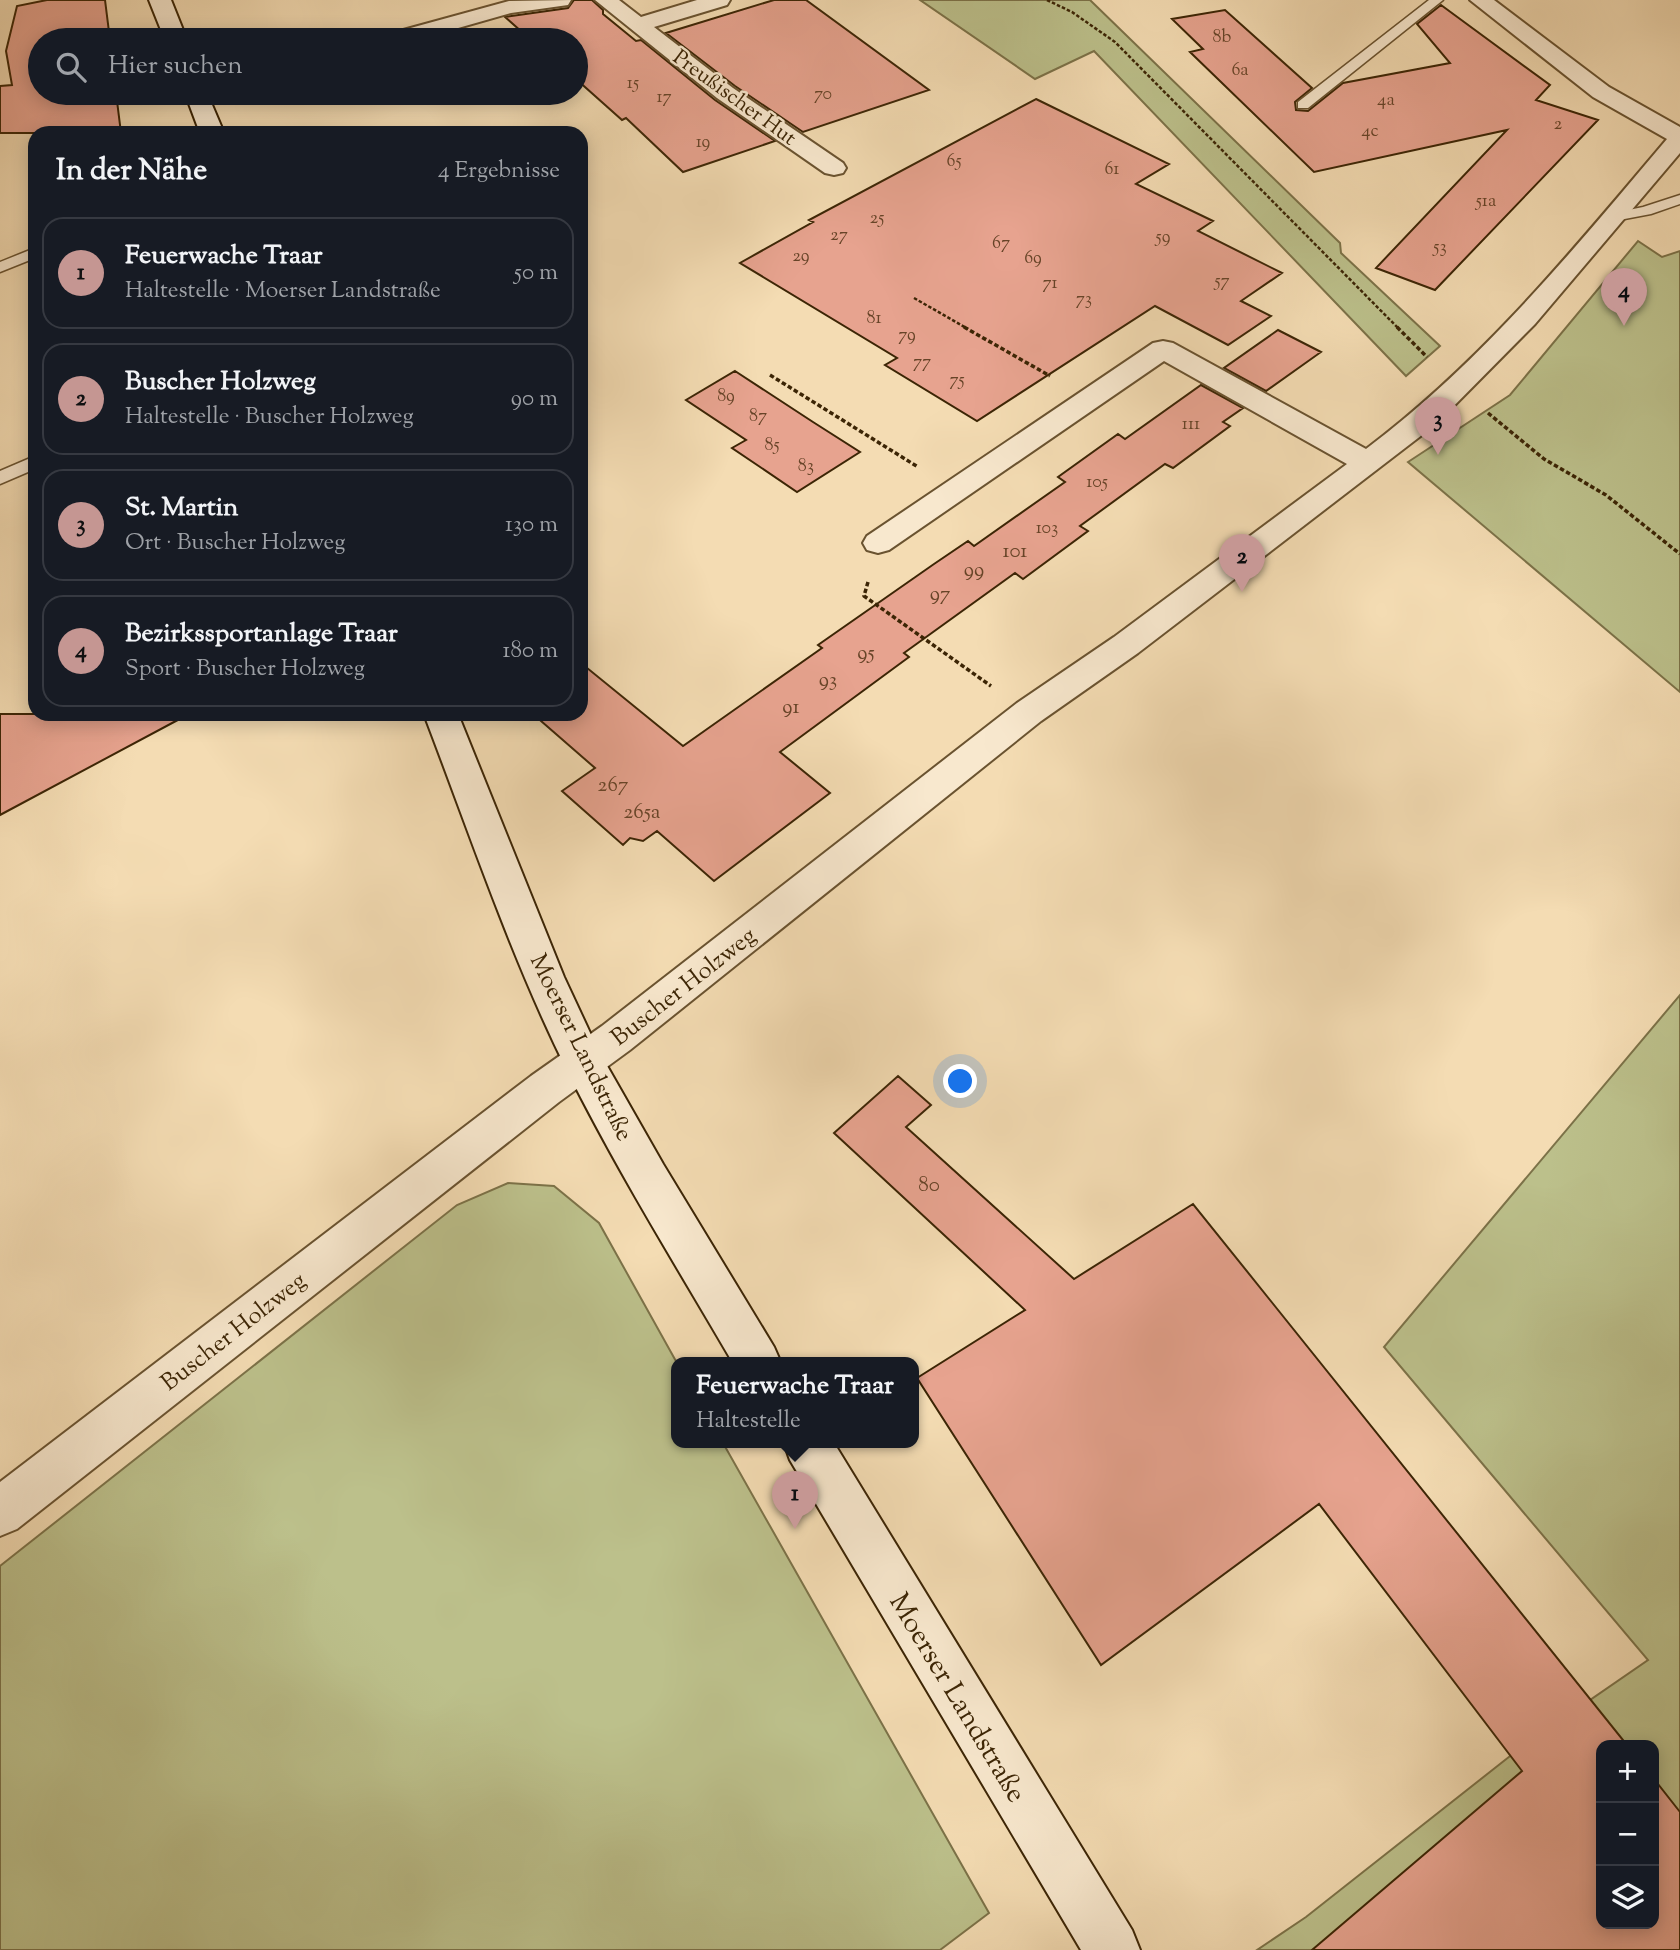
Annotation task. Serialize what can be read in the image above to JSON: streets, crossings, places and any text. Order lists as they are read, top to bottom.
{
  "streets": {
    "street": ["Preußischer Hut", "Buscher Holzweg", "Moerser Landstraße"]
  },
  "crossings": [
    ["Buscher Holzweg", "Moerser Landstraße"]
  ],
  "house_numbers": [
    "8b",
    "6a",
    "15",
    "70",
    "17",
    "4a",
    "2",
    "4c",
    "19",
    "65",
    "61",
    "51a",
    "25",
    "27",
    "59",
    "67",
    "53",
    "29",
    "69",
    "57",
    "71",
    "73",
    "81",
    "79",
    "77",
    "75",
    "89",
    "87",
    "111",
    "85",
    "83",
    "105",
    "103",
    "101",
    "99",
    "97",
    "95",
    "93",
    "91",
    "267",
    "265a",
    "80"
  ],
  "page": {
    "search": "Hier suchen",
    "heading": ["In der Nähe", "4 Ergebnisse"],
    "list": [
      {
        "mark": "1",
        "name": "Feuerwache Traar",
        "note": "Haltestelle · Moerser Landstraße",
        "value": "50 m"
      },
      {
        "mark": "2",
        "name": "Buscher Holzweg",
        "note": "Haltestelle · Buscher Holzweg",
        "value": "90 m"
      },
      {
        "mark": "3",
        "name": "St. Martin",
        "note": "Ort · Buscher Holzweg",
        "value": "130 m"
      },
      {
        "mark": "4",
        "name": "Bezirkssportanlage Traar",
        "note": "Sport · Buscher Holzweg",
        "value": "180 m"
      }
    ],
    "pins": [
      "4",
      "3",
      "2",
      "1"
    ],
    "popup": ["Feuerwache Traar", "Haltestelle"],
    "map_buttons": ["+", "−"]
  }
}
